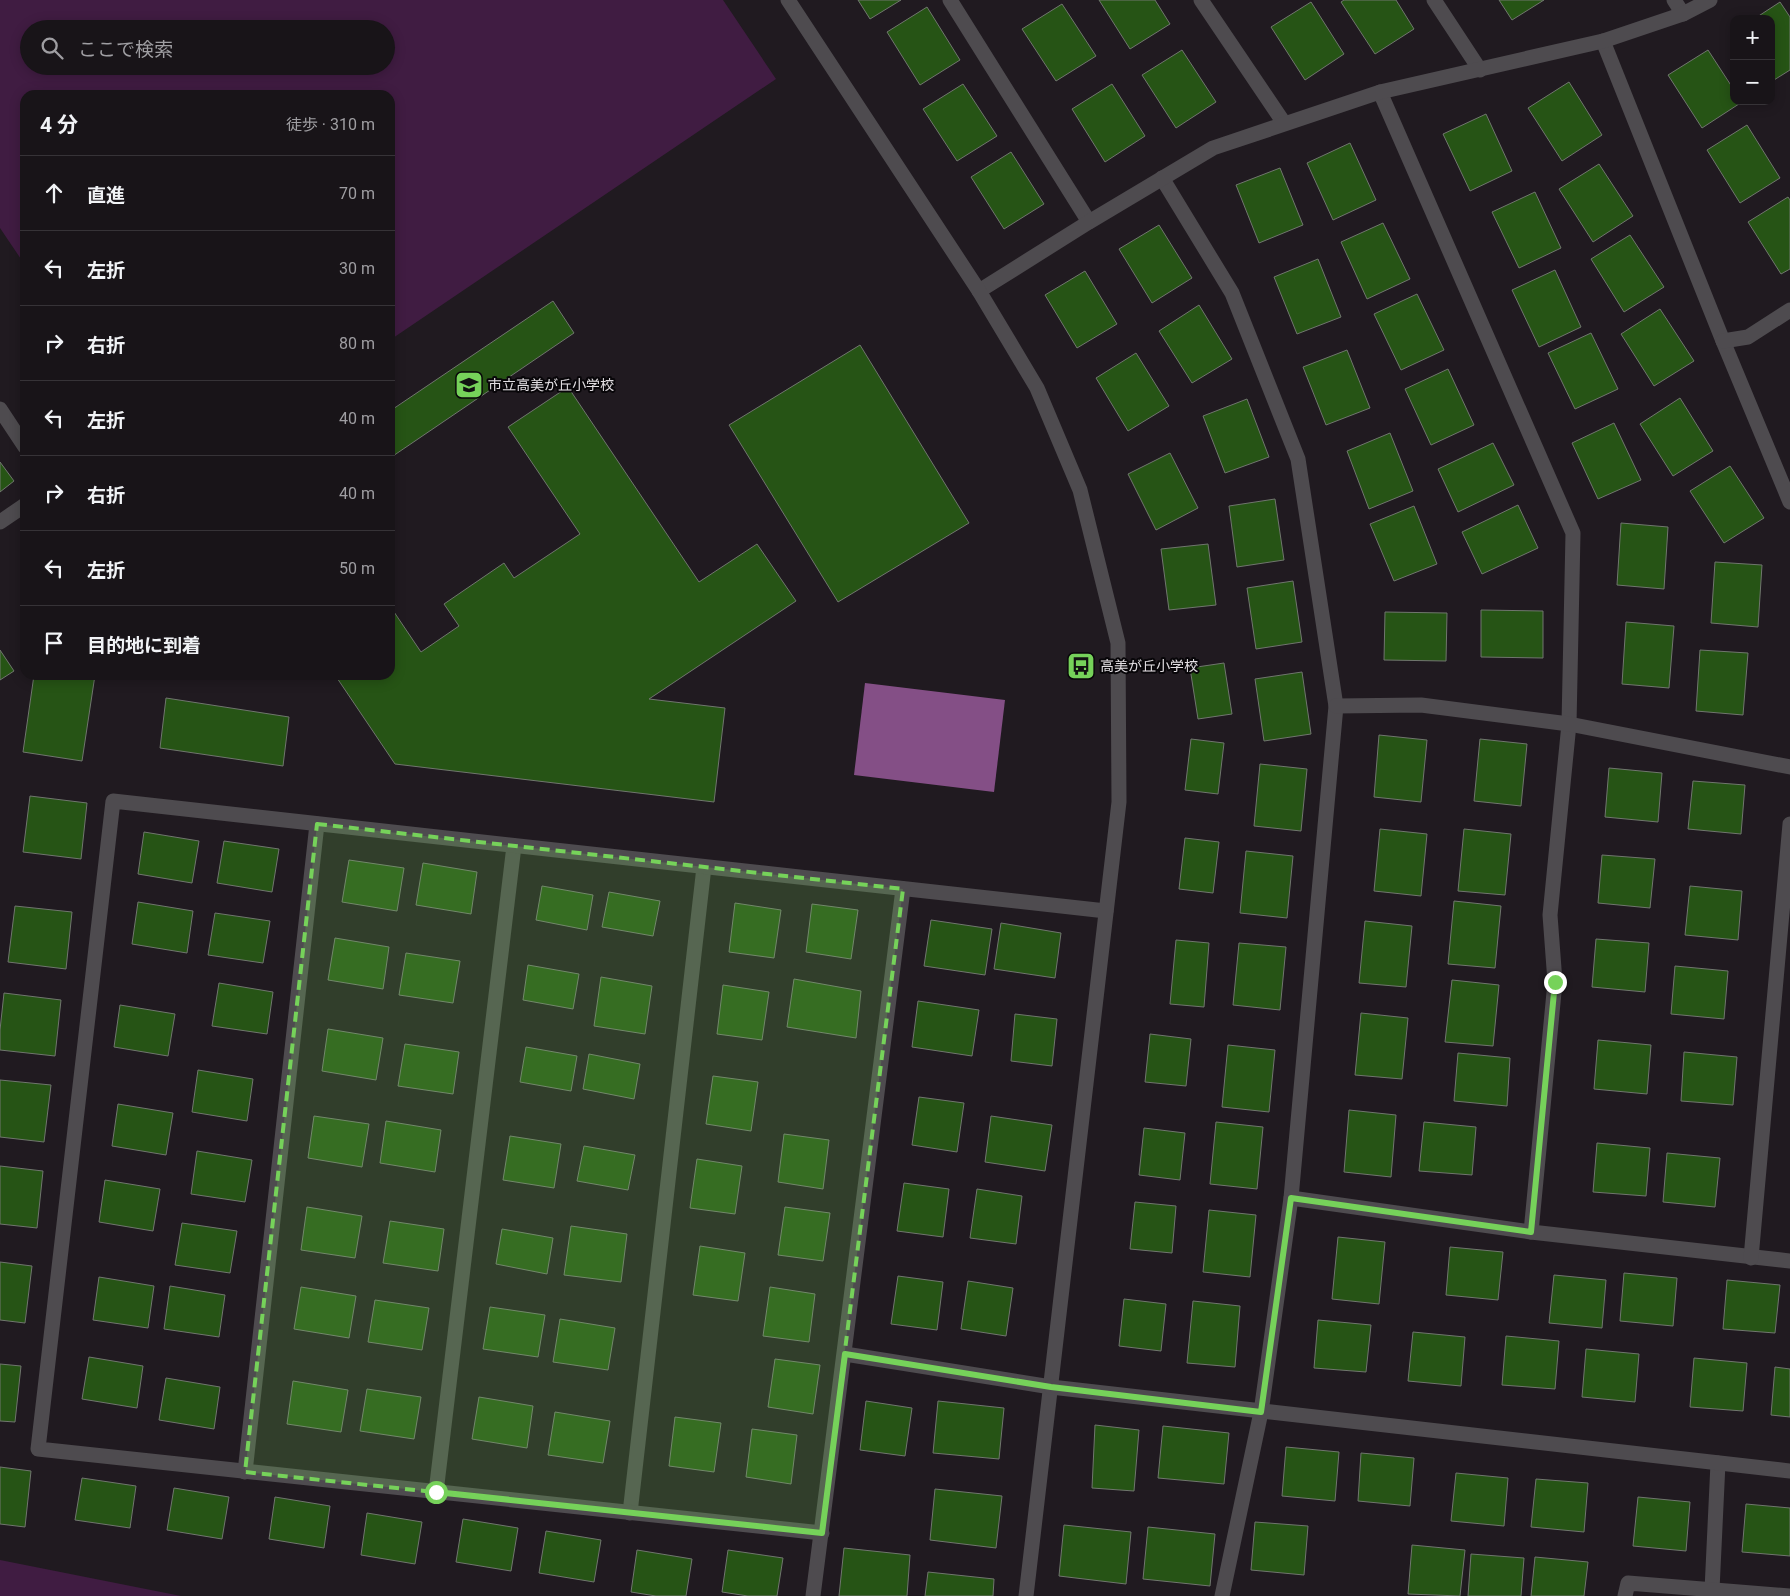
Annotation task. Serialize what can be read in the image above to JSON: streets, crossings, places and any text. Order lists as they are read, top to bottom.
{
  "places": {
    "school or university": ["市立高美が丘小学校"],
    "bus stop": ["高美が丘小学校"]
  },
  "page": {
    "map_buttons": ["+", "−"],
    "search": "ここで検索",
    "heading": ["4 分", "徒歩 · 310 m"],
    "list": [
      ["直進", "70 m"],
      ["左折", "30 m"],
      ["右折", "80 m"],
      ["左折", "40 m"],
      ["右折", "40 m"],
      ["左折", "50 m"],
      "目的地に到着"
    ]
  }
}
